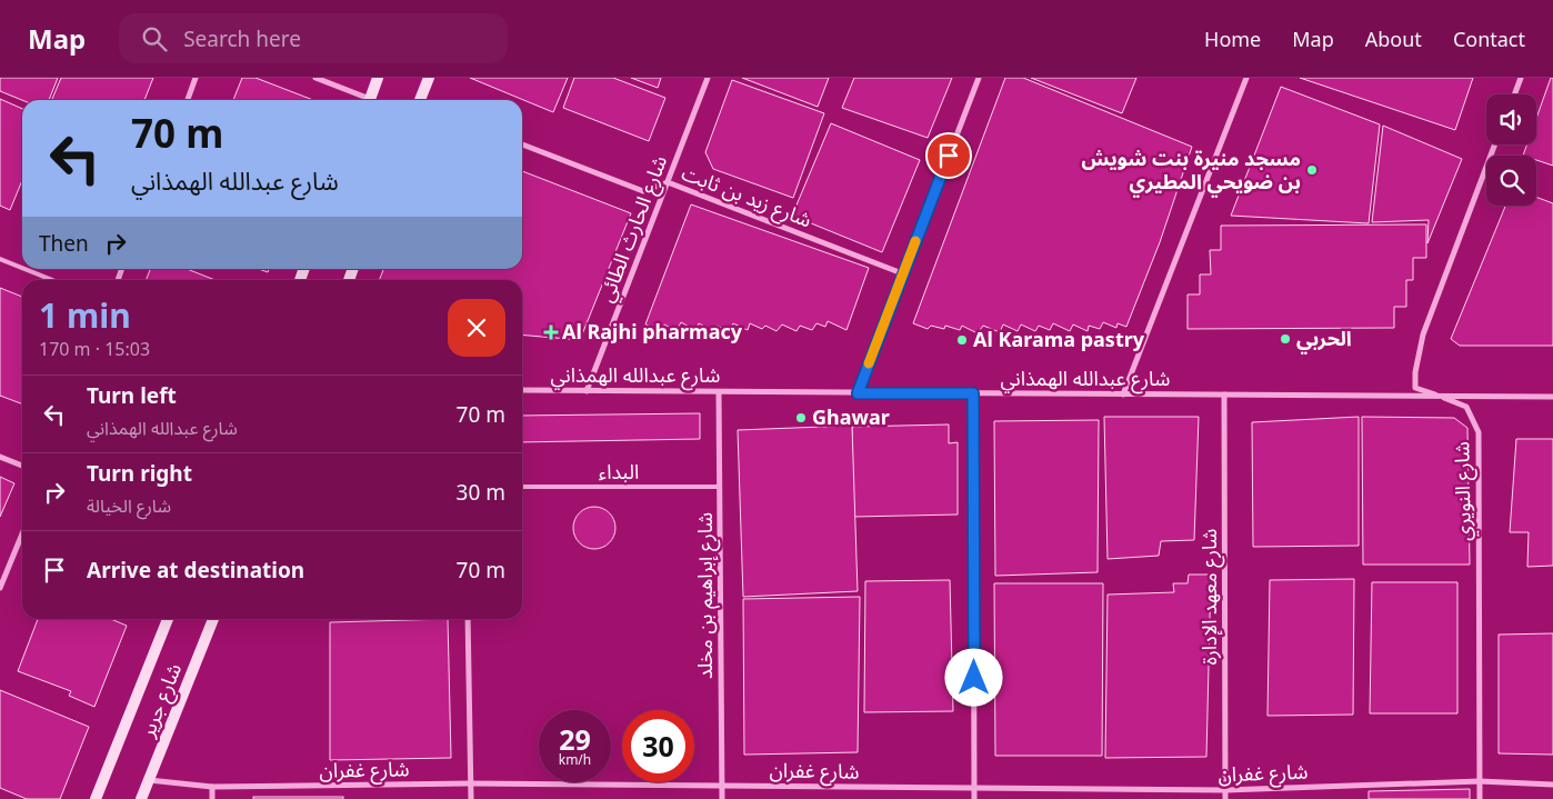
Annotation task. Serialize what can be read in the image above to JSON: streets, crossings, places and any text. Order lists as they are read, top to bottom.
{
  "streets": {
    "main road": ["شارع جرير"],
    "street": [
      "شارع زيد بن ثابت",
      "شارع الحارث الطائي",
      "شارع عبدالله الهمذاني",
      "شارع النويري",
      "شارع إبراهيم بن مخلد",
      "شارع معهد الإدارة",
      "شارع غفران"
    ],
    "lane": ["البداء"]
  },
  "crossings": [
    ["شارع زيد بن ثابت", "شارع الحارث الطائي"],
    ["شارع الحارث الطائي", "شارع عبدالله الهمذاني"],
    ["شارع عبدالله الهمذاني", "شارع النويري"],
    ["شارع عبدالله الهمذاني", "شارع إبراهيم بن مخلد"],
    ["شارع عبدالله الهمذاني", "شارع معهد الإدارة"],
    ["البداء", "شارع إبراهيم بن مخلد"],
    ["شارع النويري", "شارع غفران"],
    ["شارع إبراهيم بن مخلد", "شارع غفران"],
    ["شارع معهد الإدارة", "شارع غفران"],
    ["شارع جرير", "شارع غفران"]
  ],
  "places": {
    "other": [
      "مسجد منيرة بنت شويش بن ضويحي المطيري",
      "الحربي",
      "Al Karama pastry",
      "Ghawar"
    ],
    "health": ["Al Rajhi pharmacy"]
  },
  "page": {
    "header": "Map",
    "search": "Search here",
    "nav": [
      "Home",
      "Map",
      "About",
      "Contact"
    ],
    "turn": ["70 m", "شارع عبدالله الهمذاني"],
    "then": "Then",
    "heading": ["1 min", "170 m · 15:03"],
    "list": [
      {
        "name": "Turn left",
        "note": "شارع عبدالله الهمذاني",
        "value": "70 m"
      },
      {
        "name": "Turn right",
        "note": "شارع الخيالة",
        "value": "30 m"
      },
      {
        "name": "Arrive at destination",
        "value": "70 m"
      }
    ],
    "speed": "29 km/h",
    "limit": "30"
  }
}
